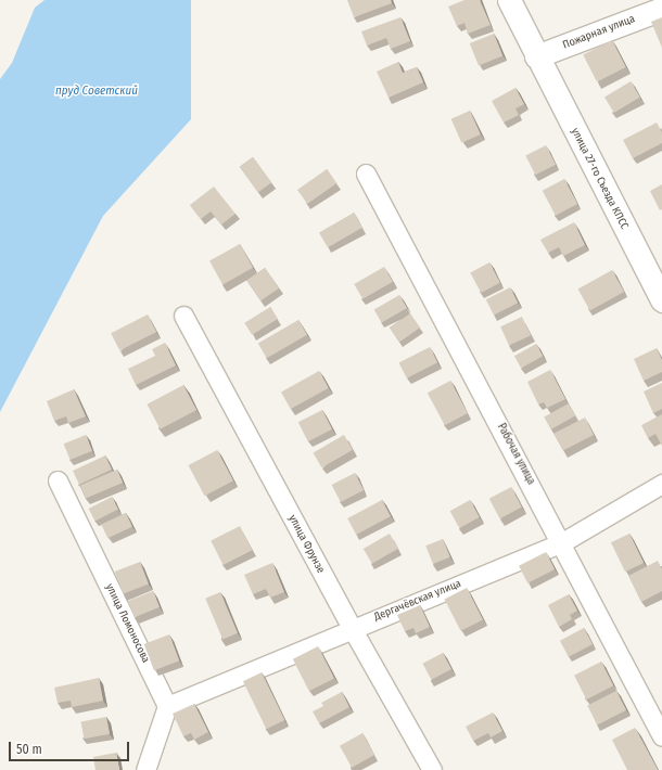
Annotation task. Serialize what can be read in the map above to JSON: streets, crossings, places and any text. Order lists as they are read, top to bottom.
{
  "streets": {
    "street": [
      "Пожарная улица",
      "улица 27-го Съезда КПСС",
      "Рабочая улица",
      "улица Фрунзе",
      "Дергачёвская улица",
      "улица Ломоносова"
    ]
  },
  "crossings": [
    ["Пожарная улица", "улица 27-го Съезда КПСС"],
    ["Рабочая улица", "Дергачёвская улица"],
    ["улица Фрунзе", "Дергачёвская улица"],
    ["Дергачёвская улица", "улица Ломоносова"]
  ],
  "water": ["пруд Советский"],
  "scale_bar": "50 m"
}
